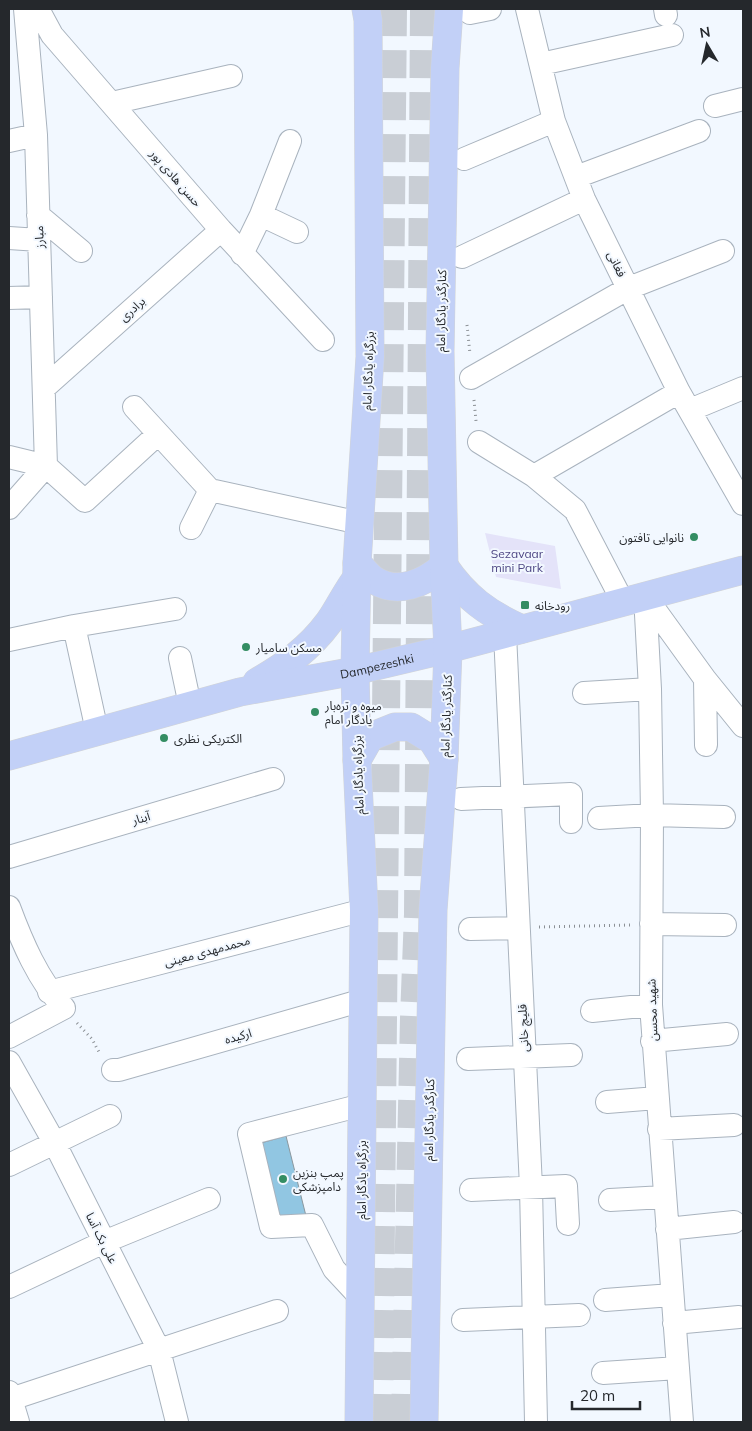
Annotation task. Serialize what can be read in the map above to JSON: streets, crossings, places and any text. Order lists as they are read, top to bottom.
{
  "streets": {
    "main road": ["کنارگذر یادگار امام", "بزرگراه یادگار امام", "Dampezeshki"],
    "street": [
      "حسن هادی پور",
      "مبارز",
      "فغانی",
      "برادری",
      "آبنار",
      "محمدمهدی معینی",
      "شهید محسن",
      "قلیچ خانی",
      "ارکیده",
      "علی بک آسا"
    ]
  },
  "crossings": [
    ["حسن هادی پور", "برادری"],
    ["مبارز", "برادری"],
    ["کنارگذر یادگار امام", "Dampezeshki"],
    ["بزرگراه یادگار امام", "Dampezeshki"],
    ["بزرگراه یادگار امام", "محمدمهدی معینی"],
    ["بزرگراه یادگار امام", "ارکیده"],
    ["Dampezeshki", "شهید محسن"],
    ["Dampezeshki", "قلیچ خانی"]
  ],
  "parks": ["Sezavaar mini Park"],
  "places": {
    "other": [
      "نانوایی تافتون",
      "مسکن سامیار",
      "میوه و تره‌بار یادگار امام",
      "الکتریکی نظری",
      "پمپ بنزین دامپزشکی"
    ],
    "transit": ["رودخانه"]
  },
  "scale_bar": "20 m",
  "north": "top"
}
